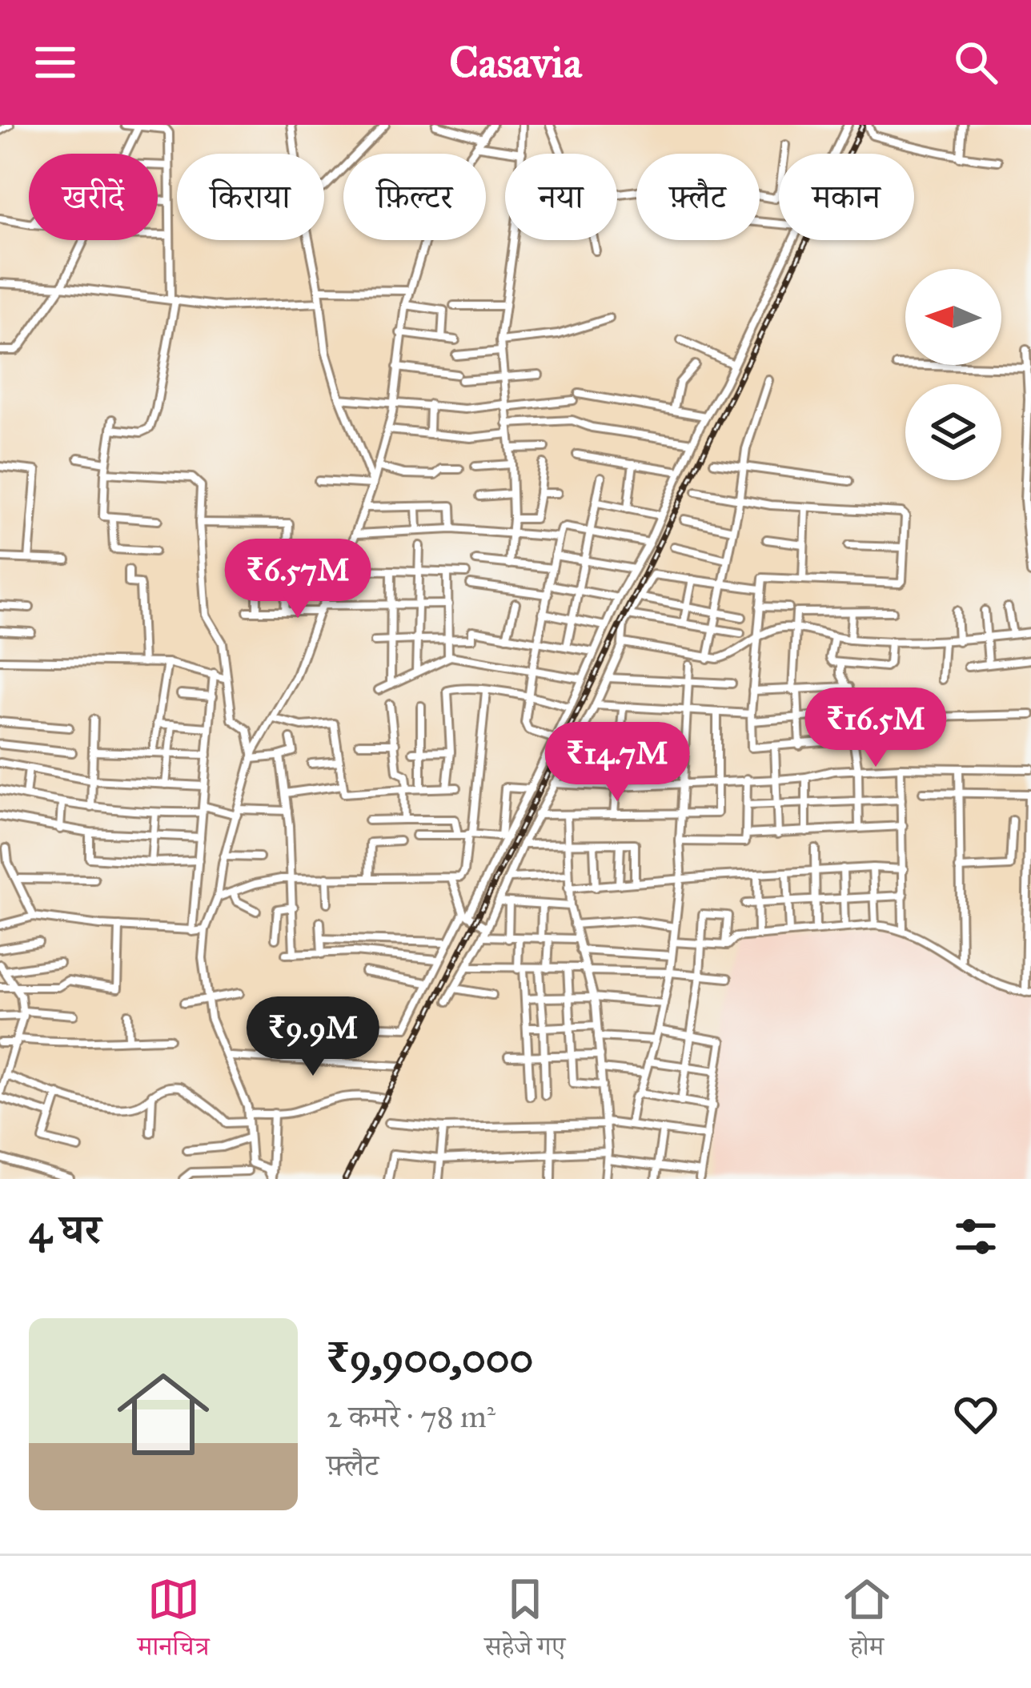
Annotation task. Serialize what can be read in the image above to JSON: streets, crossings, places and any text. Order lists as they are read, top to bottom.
{
  "north": "left",
  "page": {
    "header": "Casavia",
    "chip": [
      "खरीदें",
      "किराया",
      "फ़िल्टर",
      "नया",
      "फ़्लैट",
      "मकान"
    ],
    "price": [
      "₹6.57M",
      "₹16.5M",
      "₹14.7M",
      "₹9.9M"
    ],
    "heading": "4 घर",
    "list": [
      {
        "name": "₹9,900,000",
        "note": "2 कमरे · 78 m² · फ़्लैट"
      }
    ],
    "tabs": ["मानचित्र", "सहेजे गए", "होम"]
  }
}
